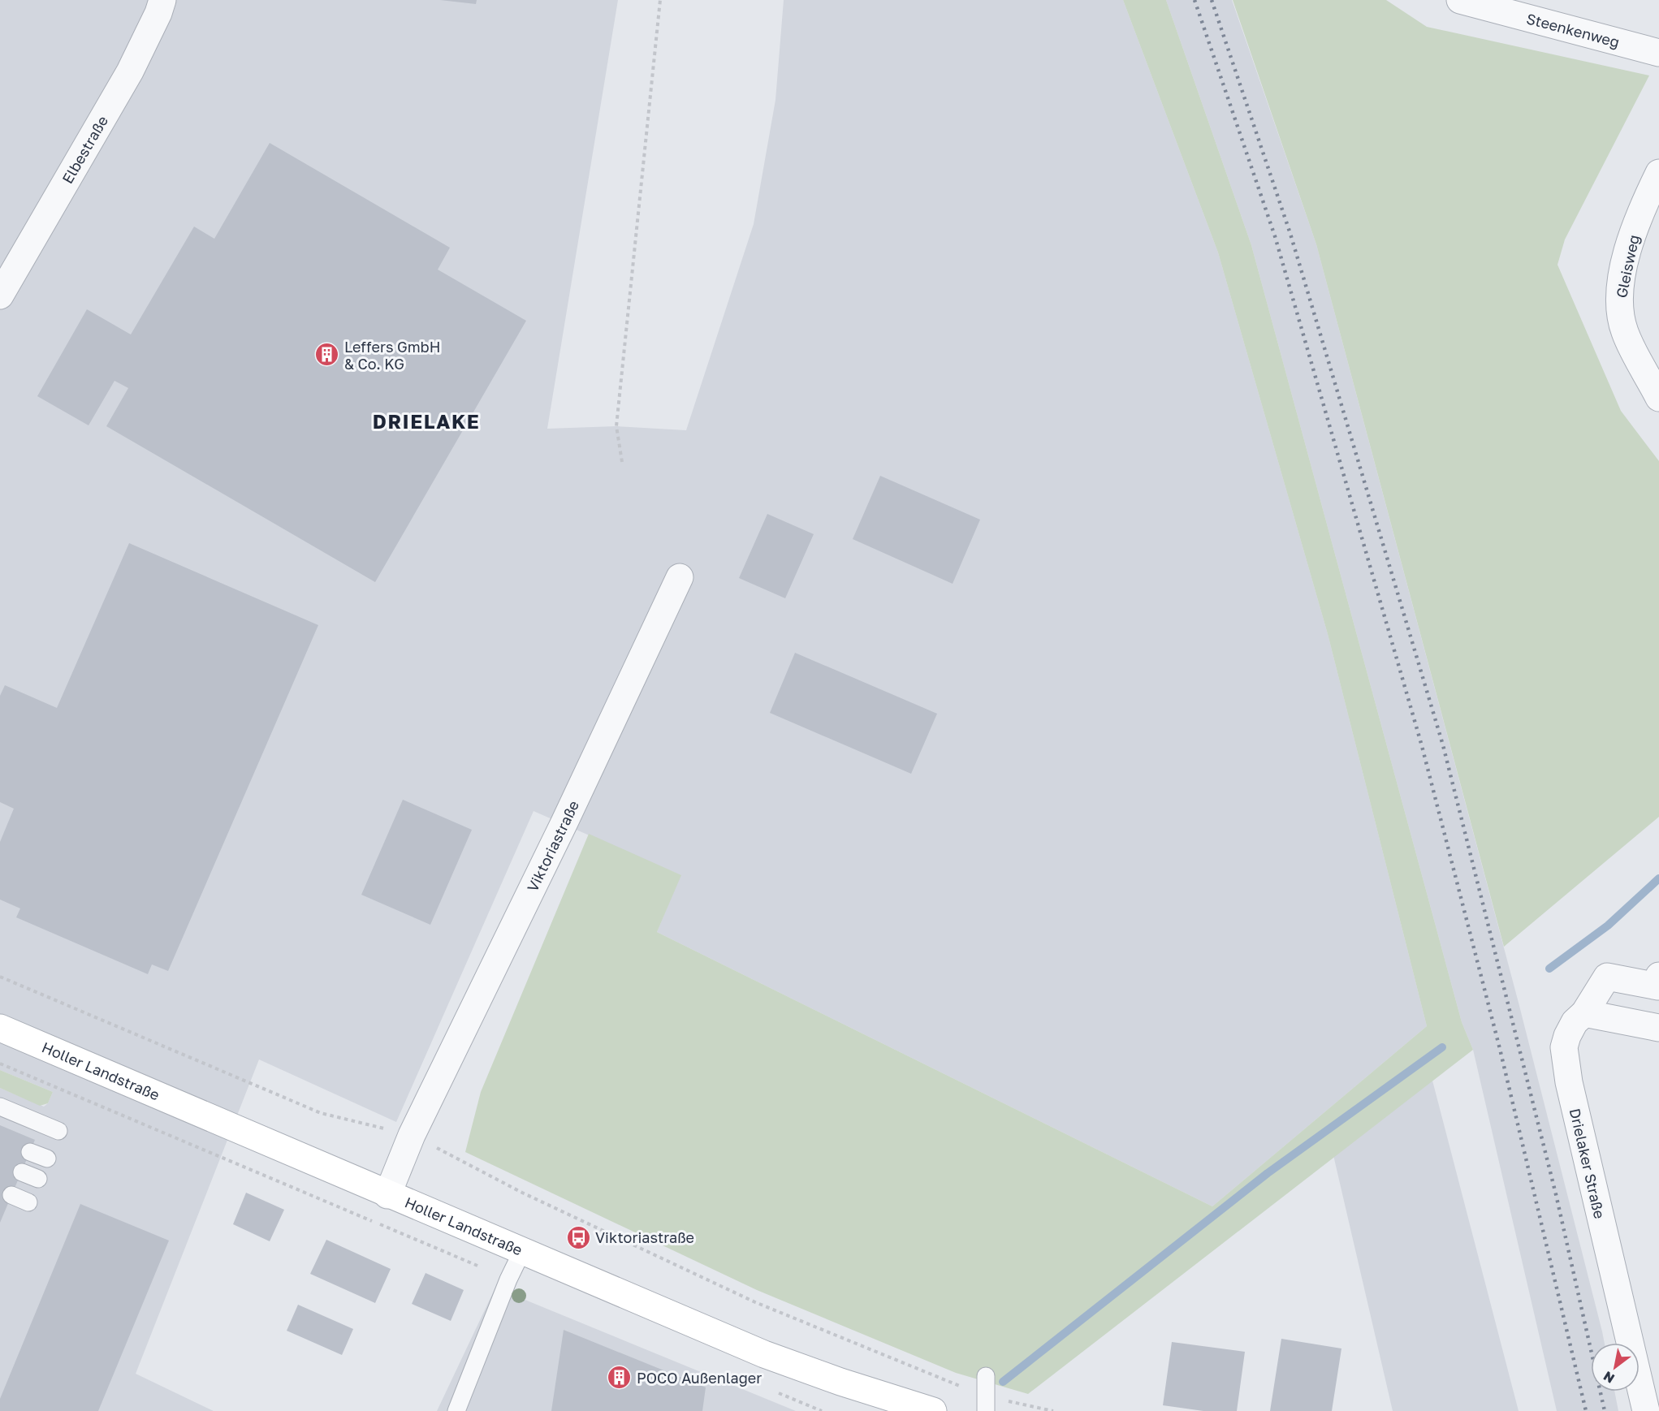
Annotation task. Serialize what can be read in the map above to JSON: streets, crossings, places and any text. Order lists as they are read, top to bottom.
{
  "streets": {
    "main road": ["Holler Landstraße"],
    "street": [
      "Steenkenweg",
      "Elbestraße",
      "Gleisweg",
      "Viktoriastraße",
      "Drielaker Straße"
    ]
  },
  "crossings": [
    ["Viktoriastraße", "Holler Landstraße"]
  ],
  "districts": ["DRIELAKE"],
  "places": {
    "building": ["Leffers GmbH & Co. KG", "POCO Außenlager"],
    "bus stop": ["Viktoriastraße"]
  },
  "north": "bottom left"
}
